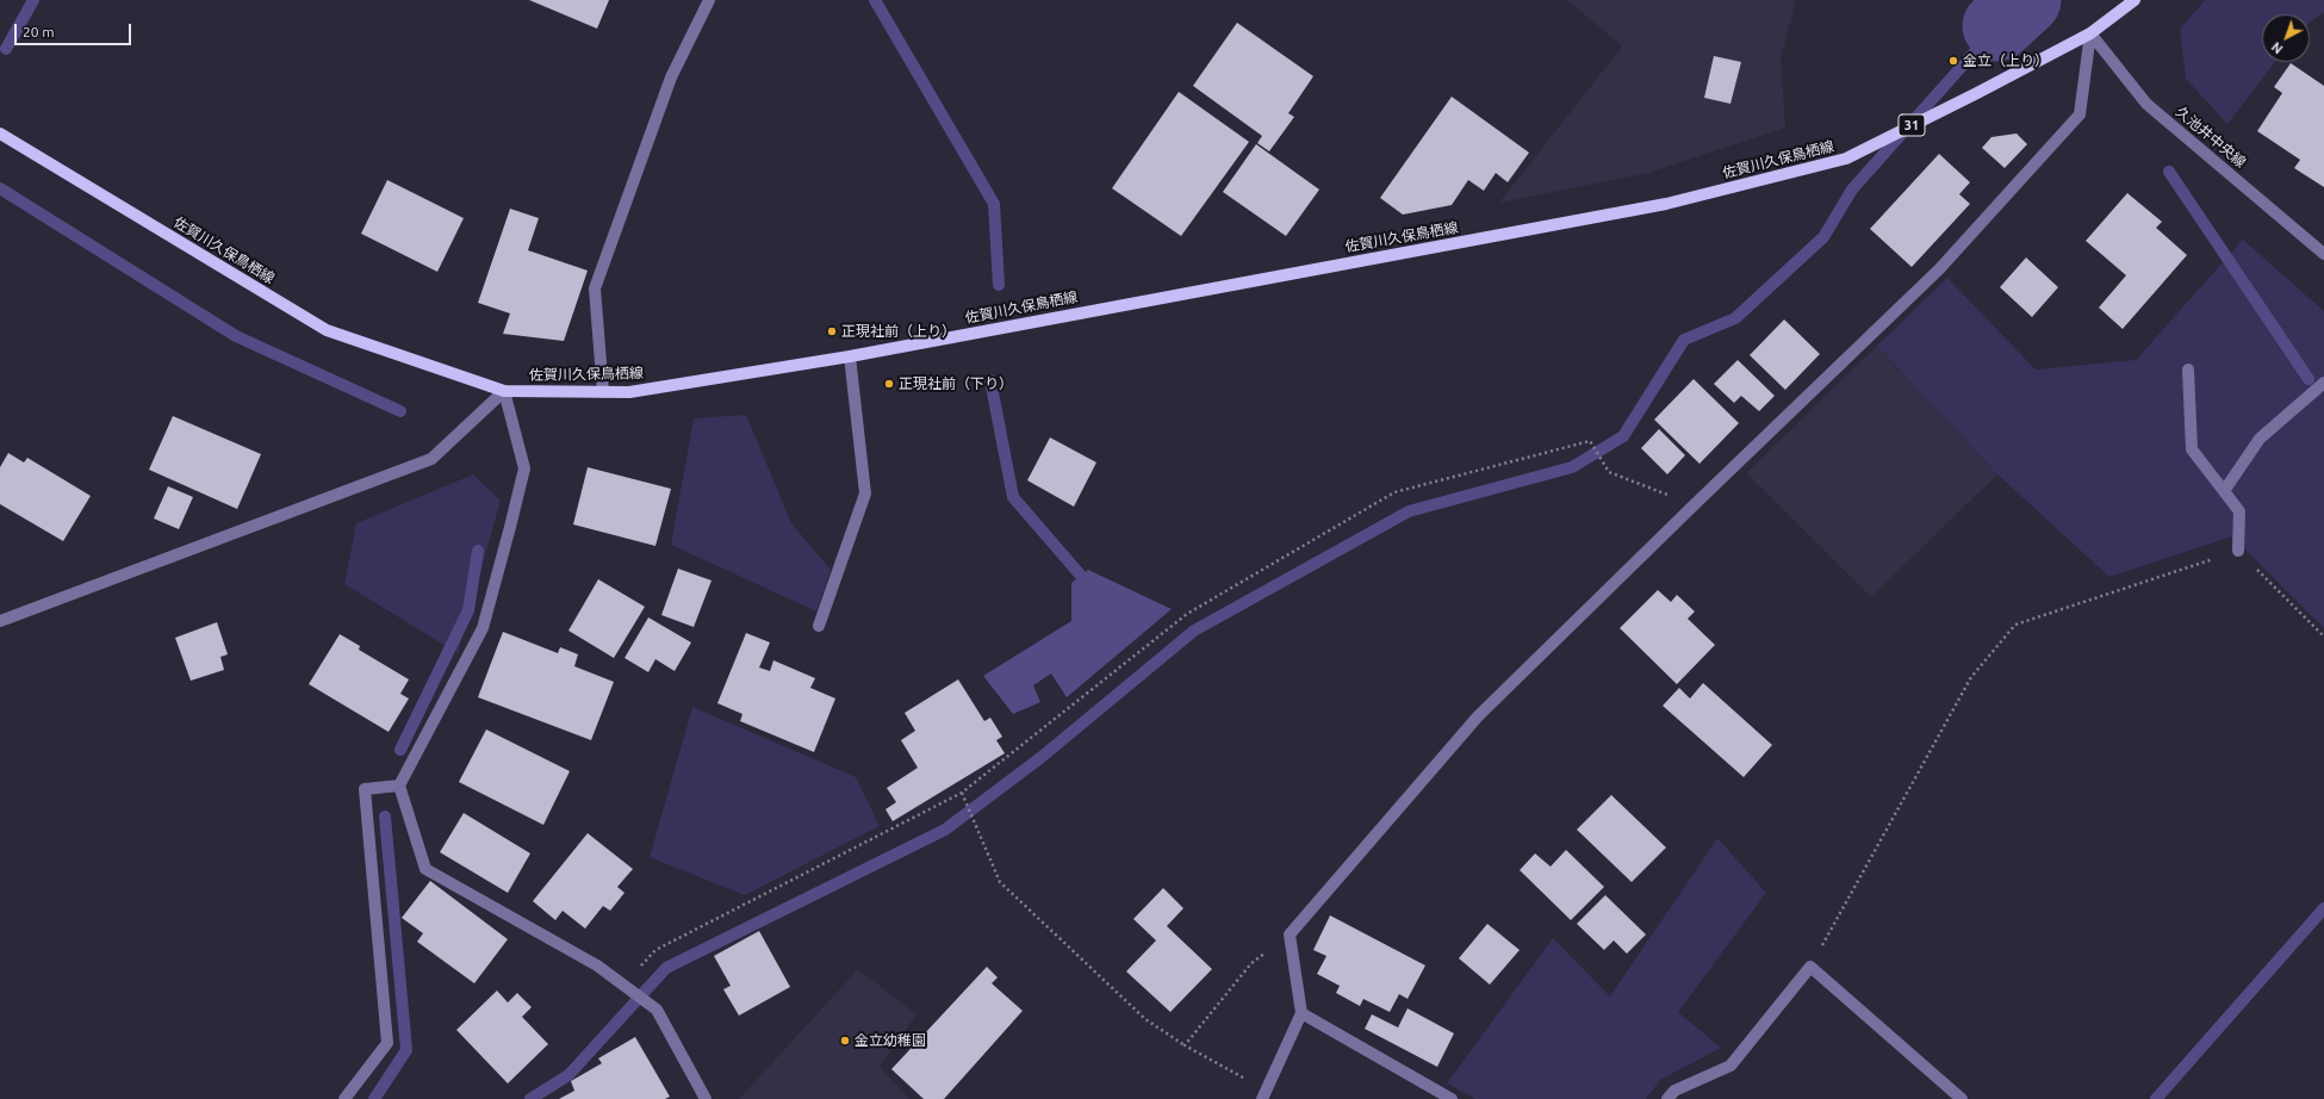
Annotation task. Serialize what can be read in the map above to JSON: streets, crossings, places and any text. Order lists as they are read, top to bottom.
{
  "streets": {
    "main road": ["31", "佐賀川久保鳥栖線"],
    "street": ["久池井中央線"]
  },
  "crossings": [
    ["31", "久池井中央線"],
    ["31", "佐賀川久保鳥栖線"],
    ["久池井中央線", "佐賀川久保鳥栖線"]
  ],
  "places": [
    "金立（上り）",
    "正現社前（上り）",
    "正現社前（下り）",
    "金立幼稚園"
  ],
  "scale_bar": "20 m",
  "north": "bottom left"
}
